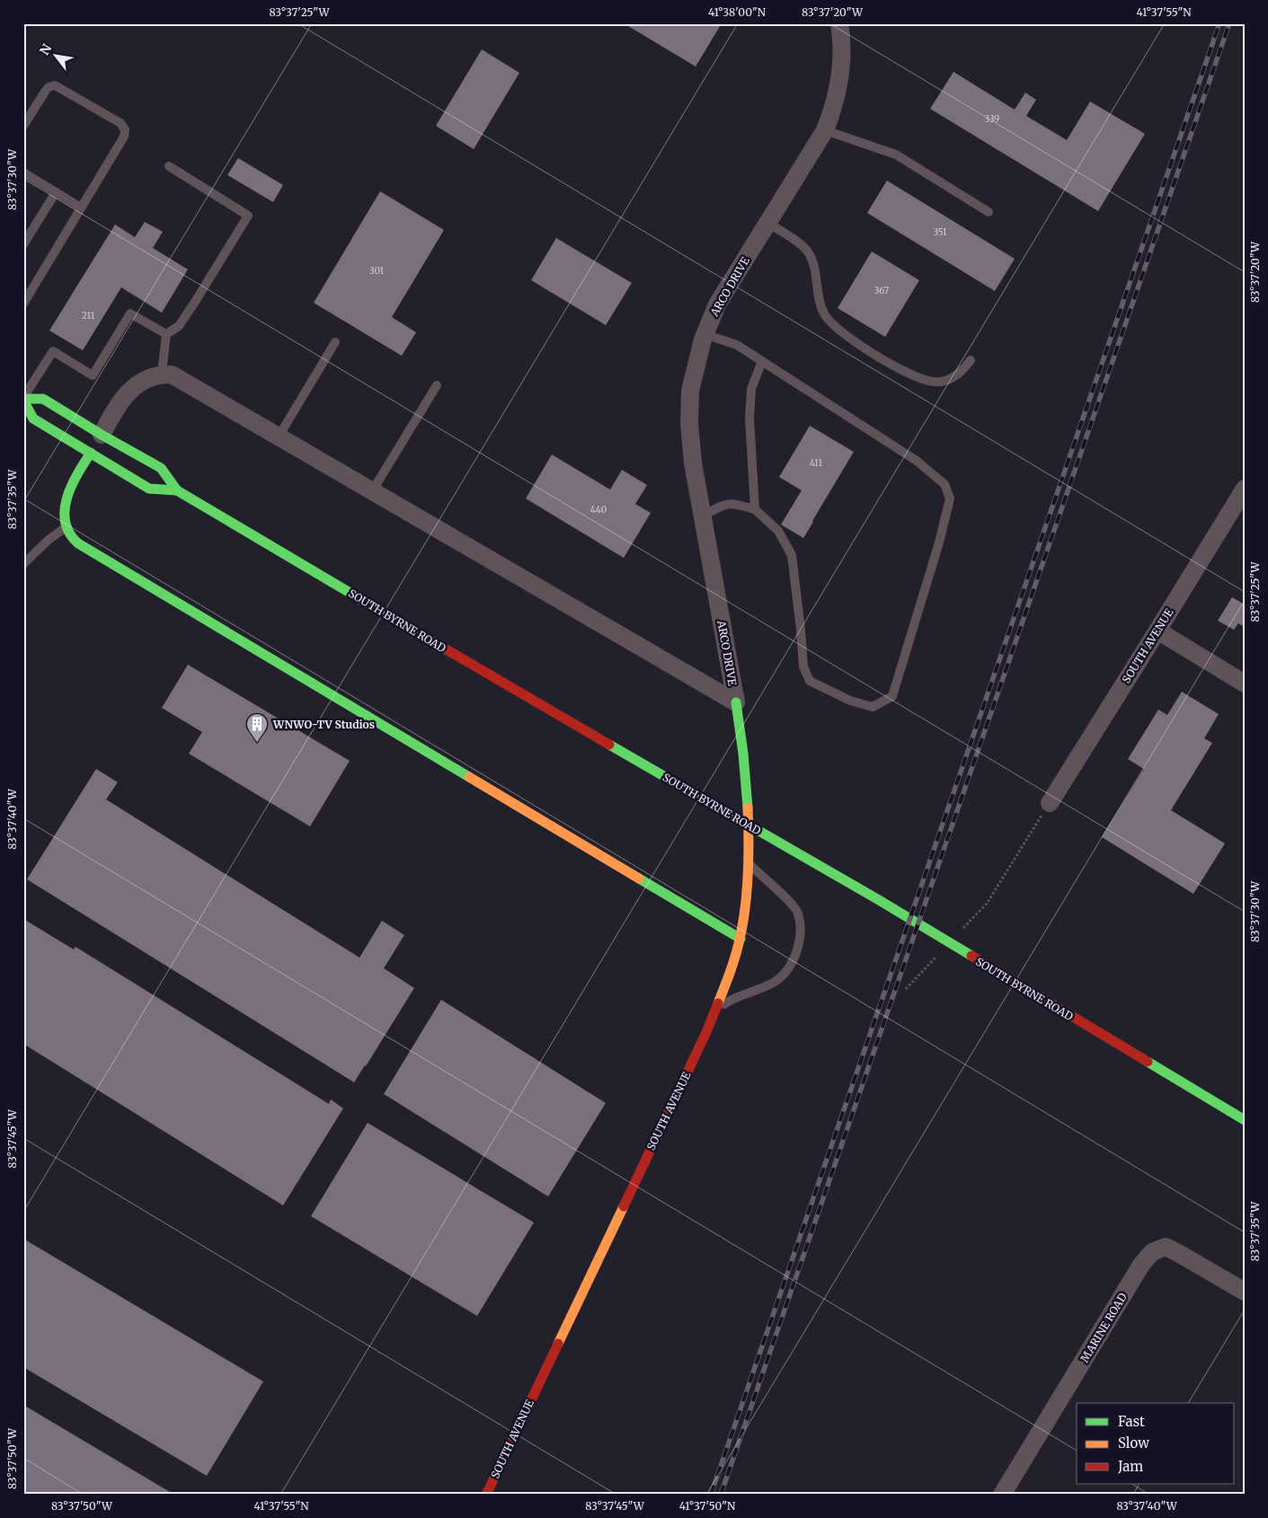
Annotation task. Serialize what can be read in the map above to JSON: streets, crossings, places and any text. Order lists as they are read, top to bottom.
{
  "streets": {
    "street": [
      "ARCO DRIVE",
      "SOUTH BYRNE ROAD",
      "SOUTH AVENUE",
      "MARINE ROAD"
    ]
  },
  "crossings": [
    ["ARCO DRIVE", "SOUTH AVENUE"]
  ],
  "places": {
    "building": ["WNWO-TV Studios"]
  },
  "house_numbers": [
    "339",
    "351",
    "301",
    "367",
    "211",
    "411",
    "440"
  ],
  "legend": ["Fast", "Slow", "Jam"],
  "north": "top left",
  "coordinates": [
    "83°37'25\"W",
    "41°38'00\"N",
    "83°37'20\"W",
    "41°37'55\"N",
    "83°37'30\"W",
    "83°37'35\"W",
    "83°37'40\"W",
    "83°37'45\"W",
    "83°37'50\"W",
    "41°37'50\"N"
  ]
}
